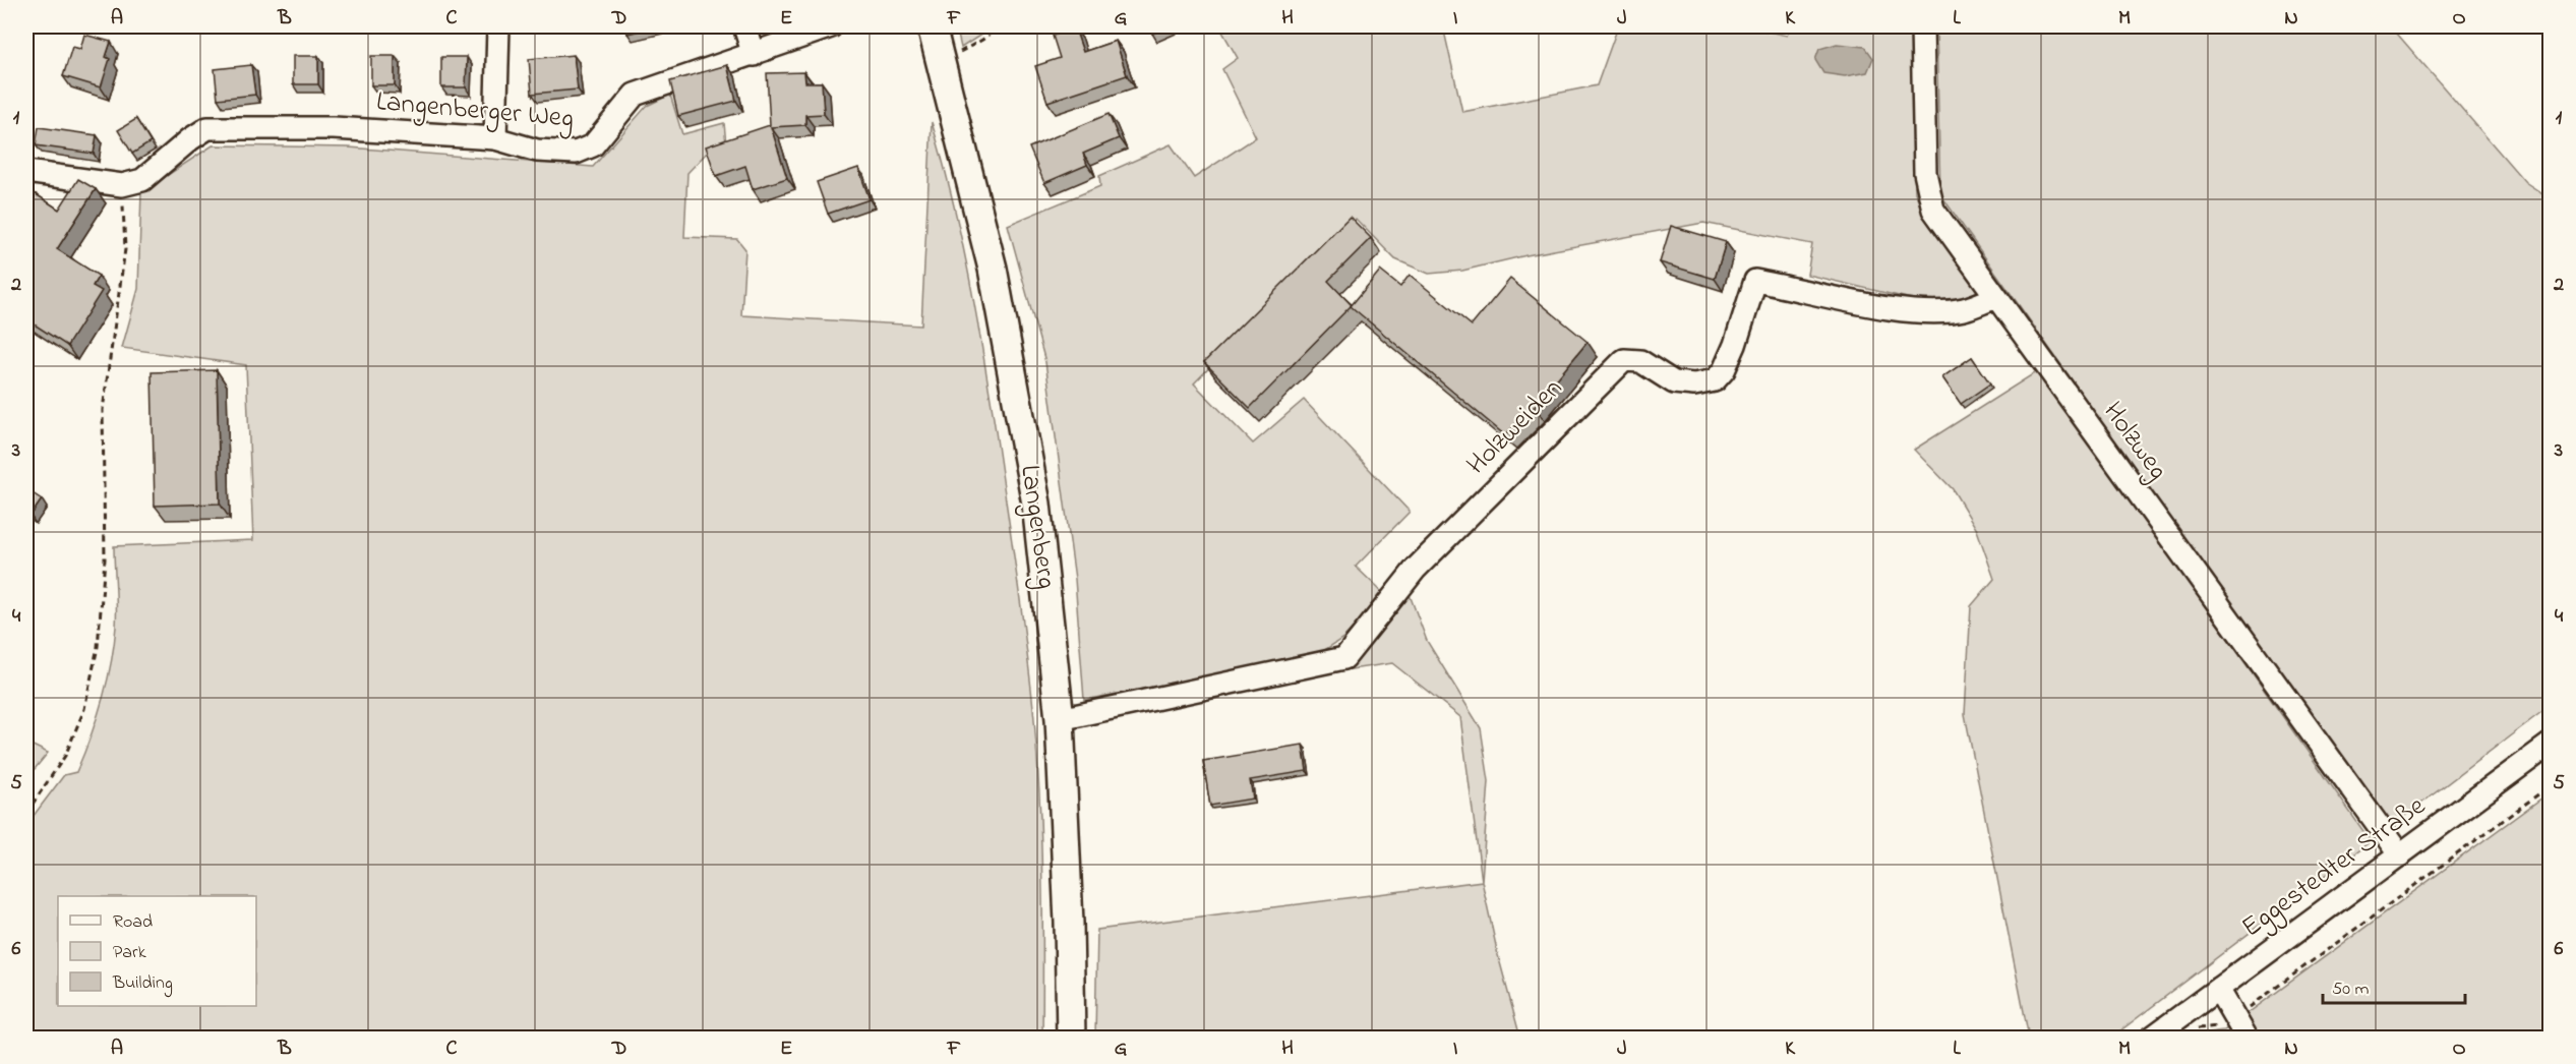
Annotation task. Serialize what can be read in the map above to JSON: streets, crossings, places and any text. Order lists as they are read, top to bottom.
{
  "streets": {
    "main road": ["Langenberg"],
    "street": [
      "Langenberger Weg",
      "Holzweiden",
      "Holzweg",
      "Eggestedter Straße"
    ]
  },
  "crossings": [
    ["Holzweiden", "Holzweg"],
    ["Holzweiden", "Langenberg"],
    ["Holzweg", "Eggestedter Straße"]
  ],
  "legend": ["Road", "Park", "Building"],
  "scale_bar": "50 m",
  "grid": {
    "columns": [
      "A",
      "B",
      "C",
      "D",
      "E",
      "F",
      "G",
      "H",
      "I",
      "J",
      "K",
      "L",
      "M",
      "N",
      "O"
    ],
    "rows": [
      "1",
      "2",
      "3",
      "4",
      "5",
      "6"
    ]
  }
}
